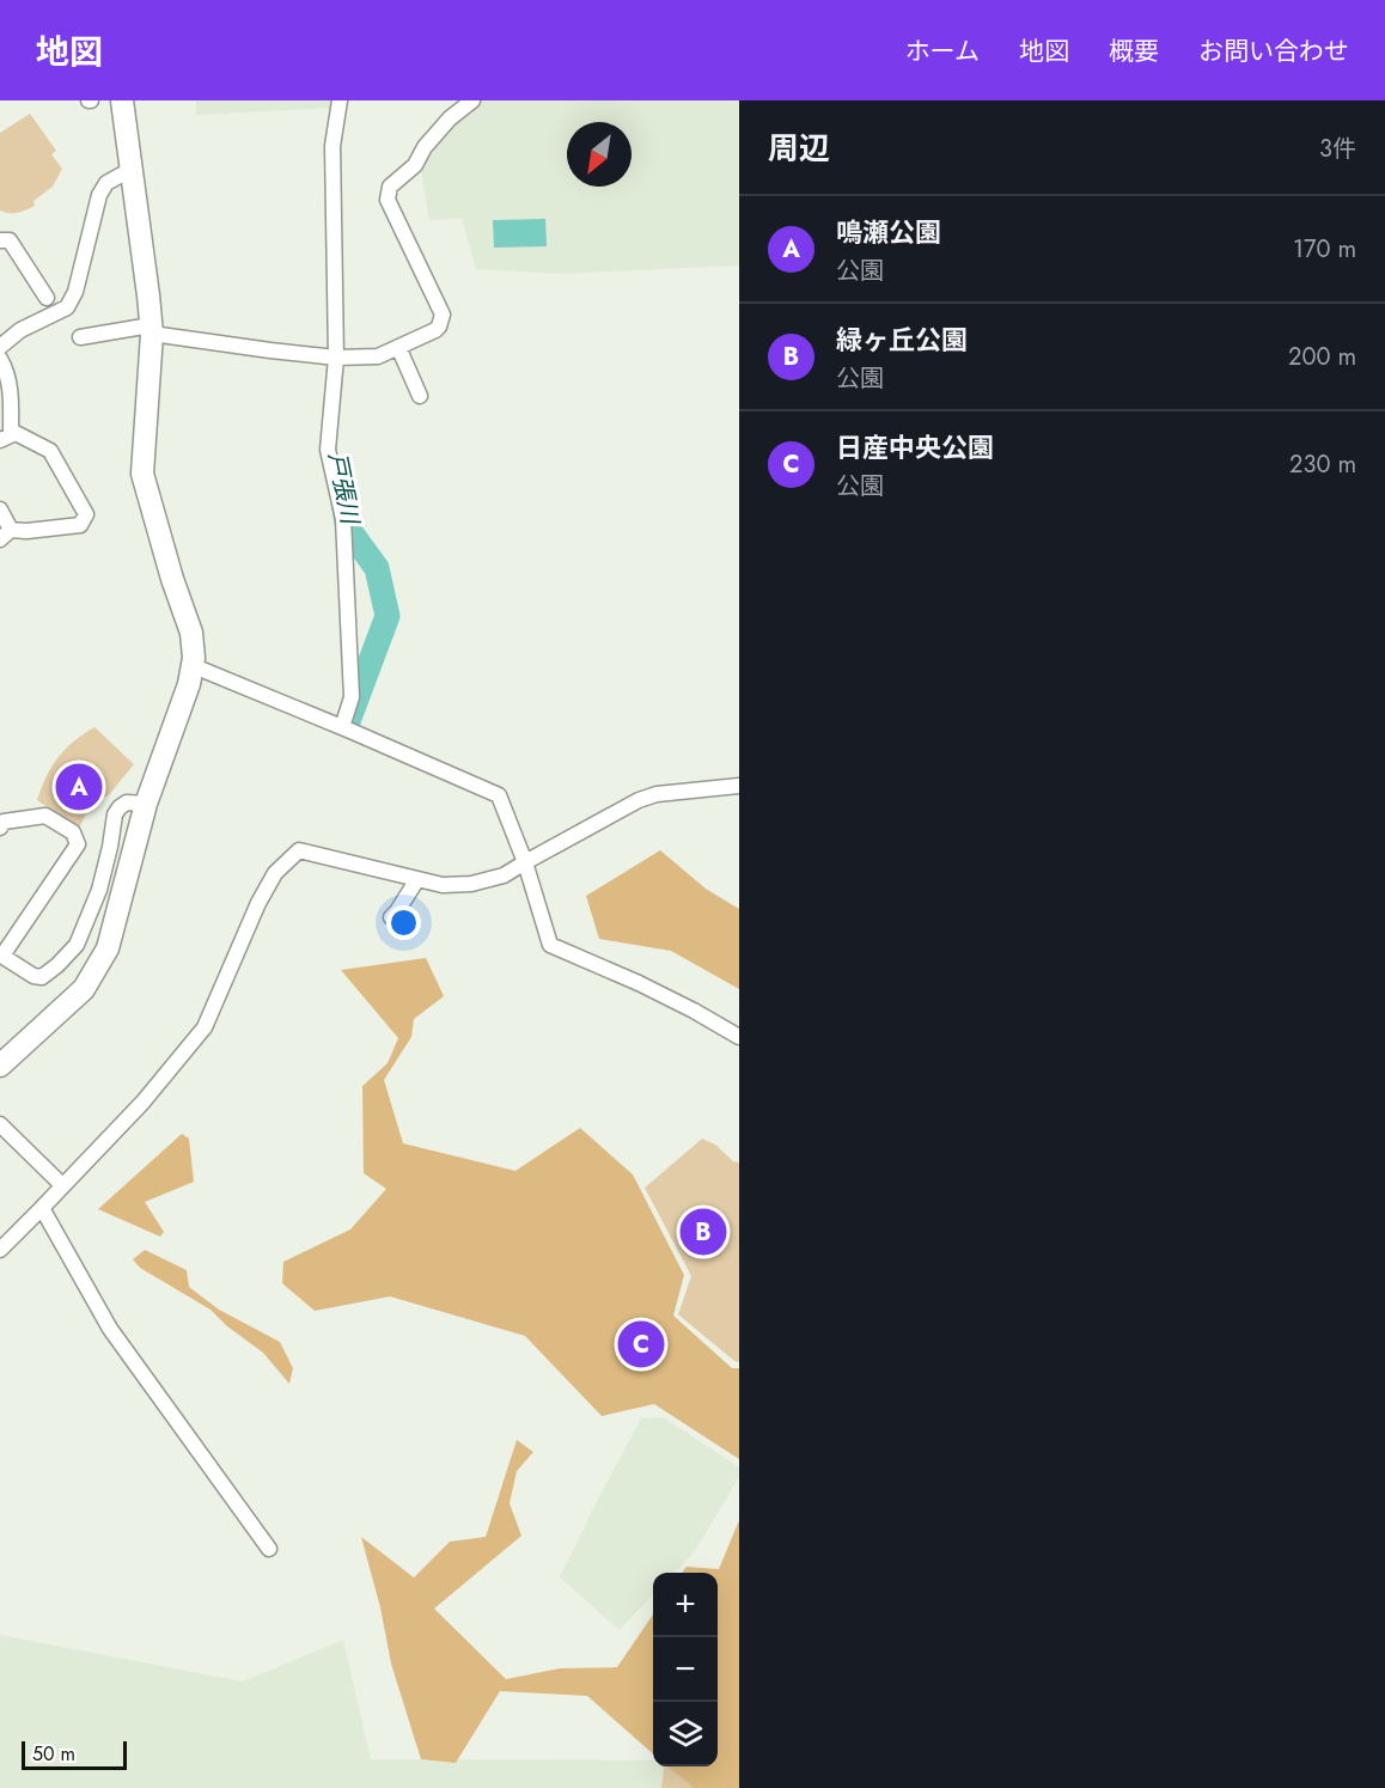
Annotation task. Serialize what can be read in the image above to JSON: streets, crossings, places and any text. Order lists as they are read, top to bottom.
{
  "water": ["戸張川"],
  "scale_bar": "50 m",
  "north": "bottom left",
  "page": {
    "header": "地図",
    "nav": [
      "ホーム",
      "地図",
      "概要",
      "お問い合わせ"
    ],
    "heading": ["周辺", "3件"],
    "list": [
      {
        "mark": "A",
        "name": "鳴瀬公園",
        "note": "公園",
        "value": "170 m"
      },
      {
        "mark": "B",
        "name": "緑ヶ丘公園",
        "note": "公園",
        "value": "200 m"
      },
      {
        "mark": "C",
        "name": "日産中央公園",
        "note": "公園",
        "value": "230 m"
      }
    ],
    "pins": ["A", "B", "C"],
    "map_buttons": ["+", "−"],
    "scale": "50 m"
  }
}
